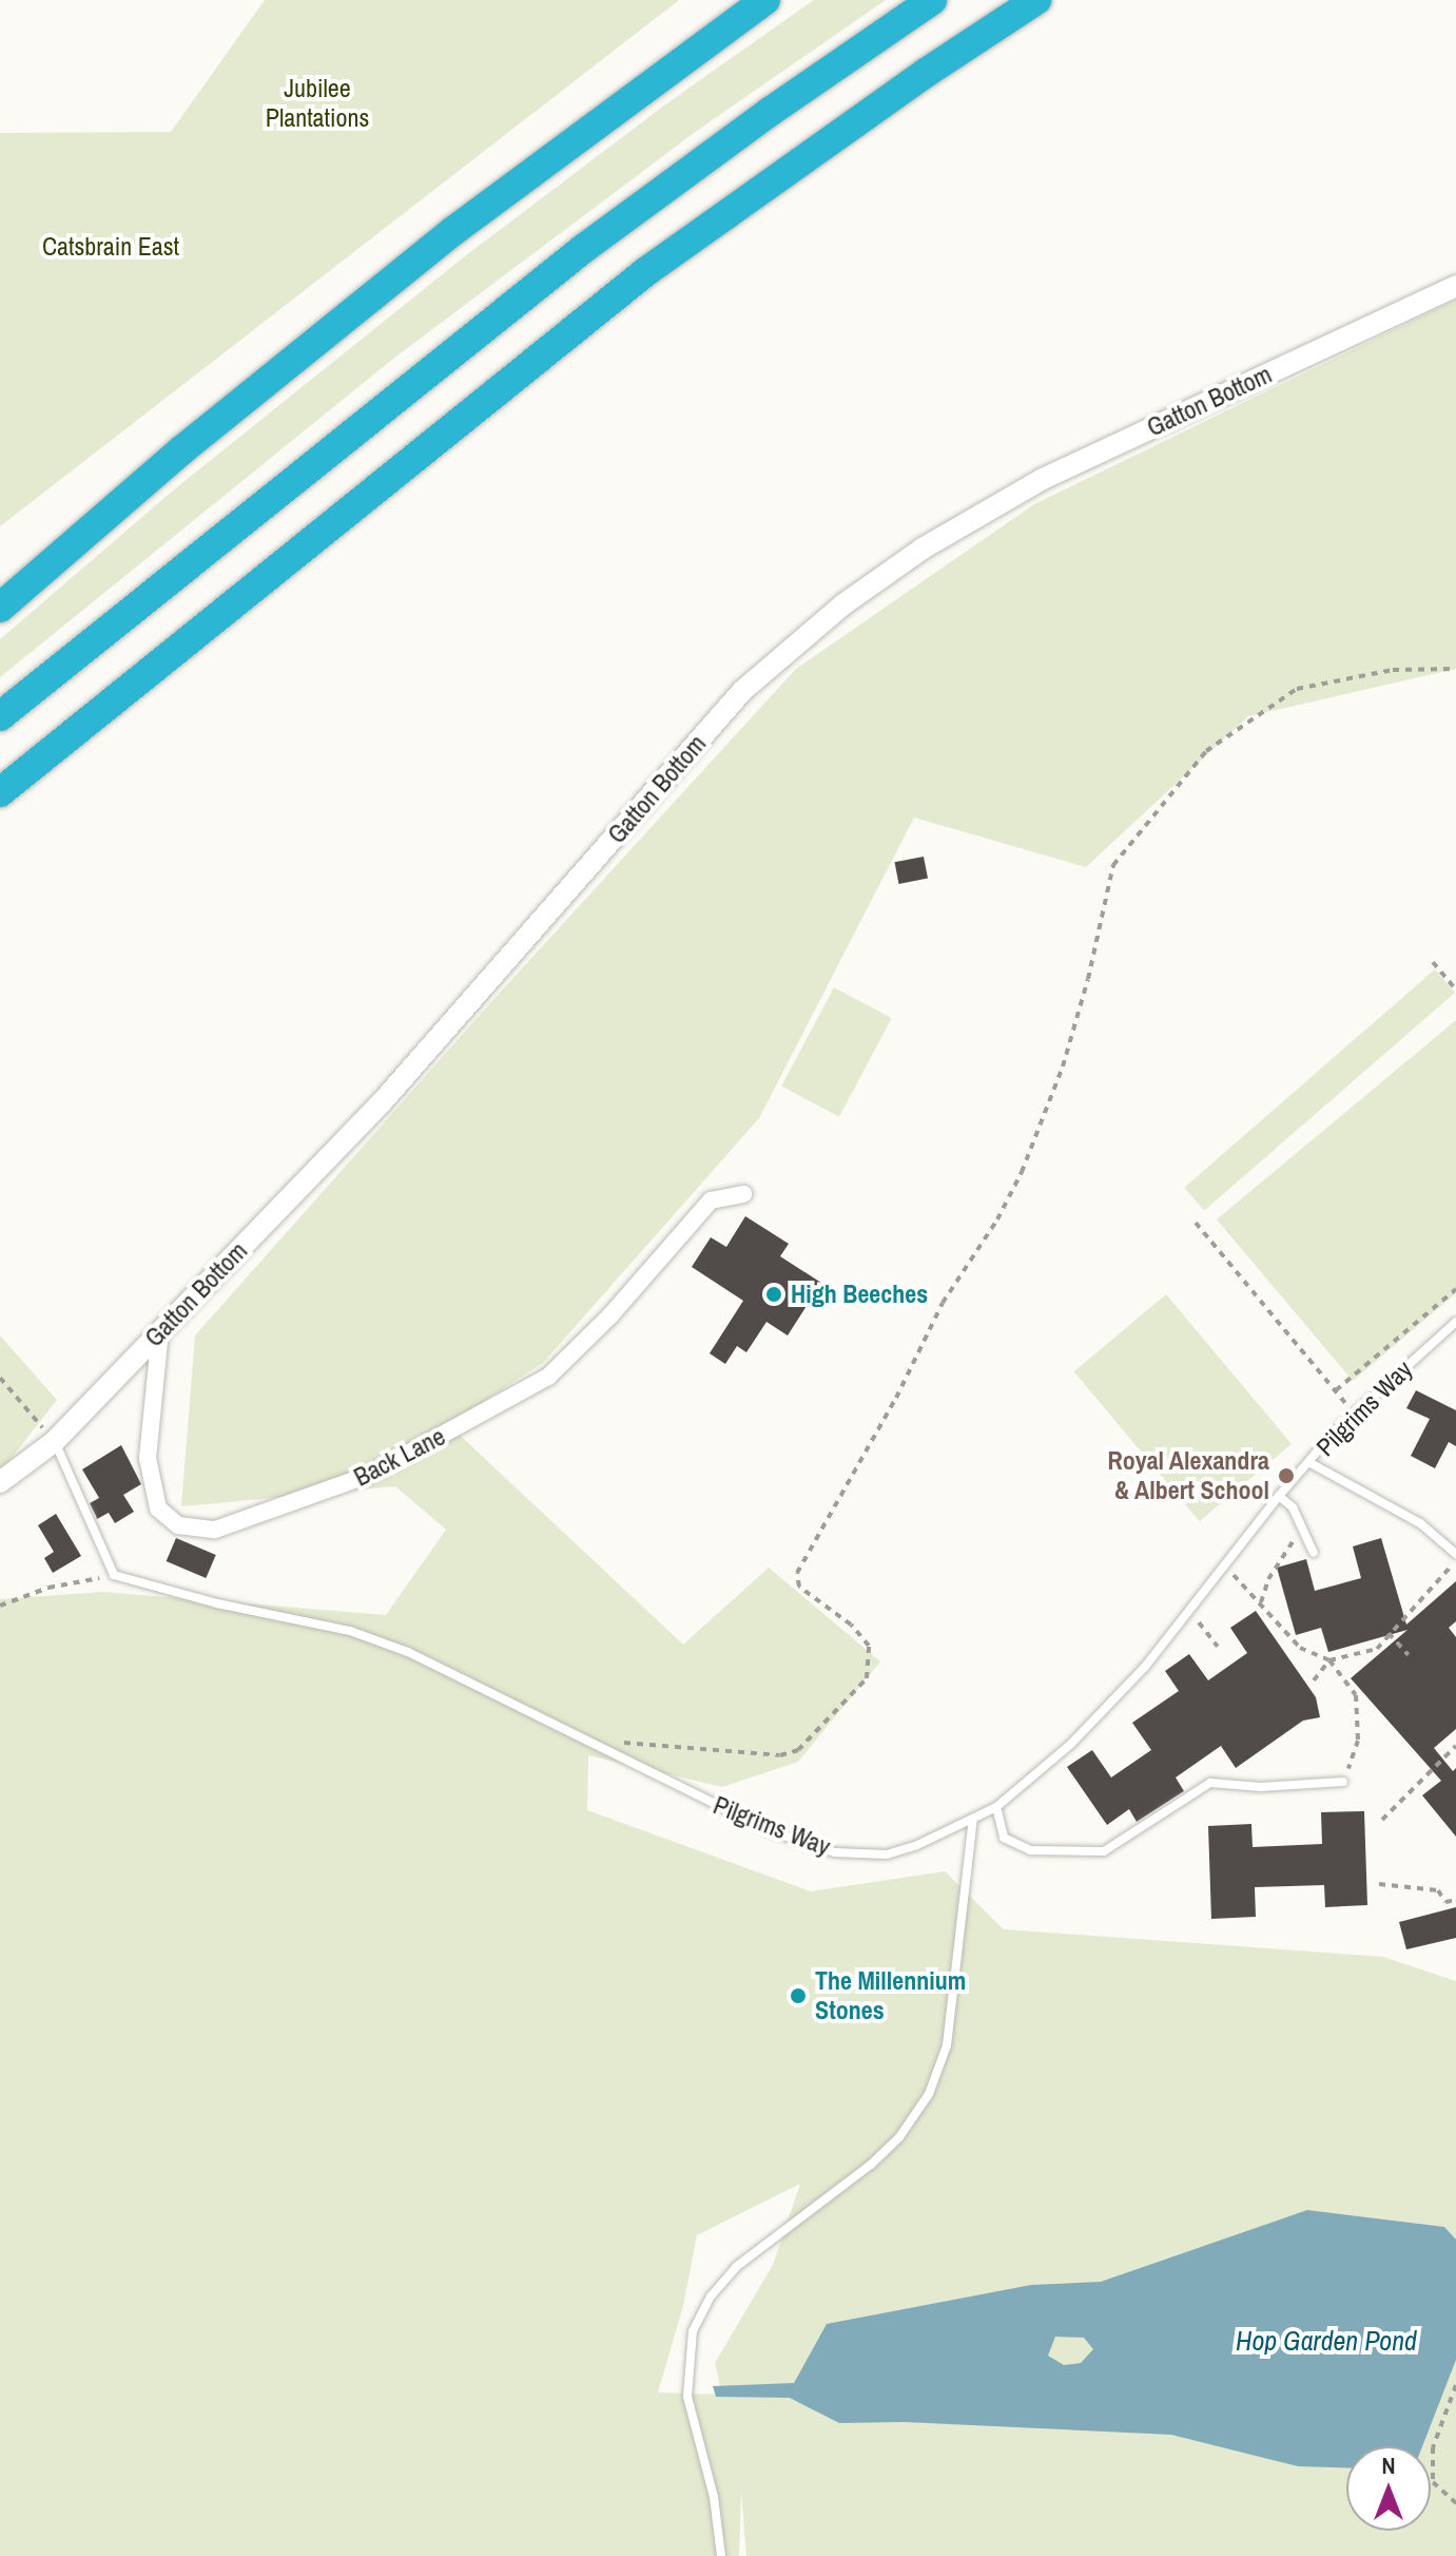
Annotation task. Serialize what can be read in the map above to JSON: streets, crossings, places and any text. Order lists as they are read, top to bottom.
{
  "streets": {
    "street": ["Gatton Bottom", "Back Lane"],
    "lane": ["Pilgrims Way"]
  },
  "crossings": [
    ["Gatton Bottom", "Back Lane"]
  ],
  "water": ["Hop Garden Pond"],
  "parks": ["Jubilee Plantations", "Catsbrain East"],
  "places": ["High Beeches", "Royal Alexandra & Albert School", "The Millennium Stones"],
  "north": "top"
}
